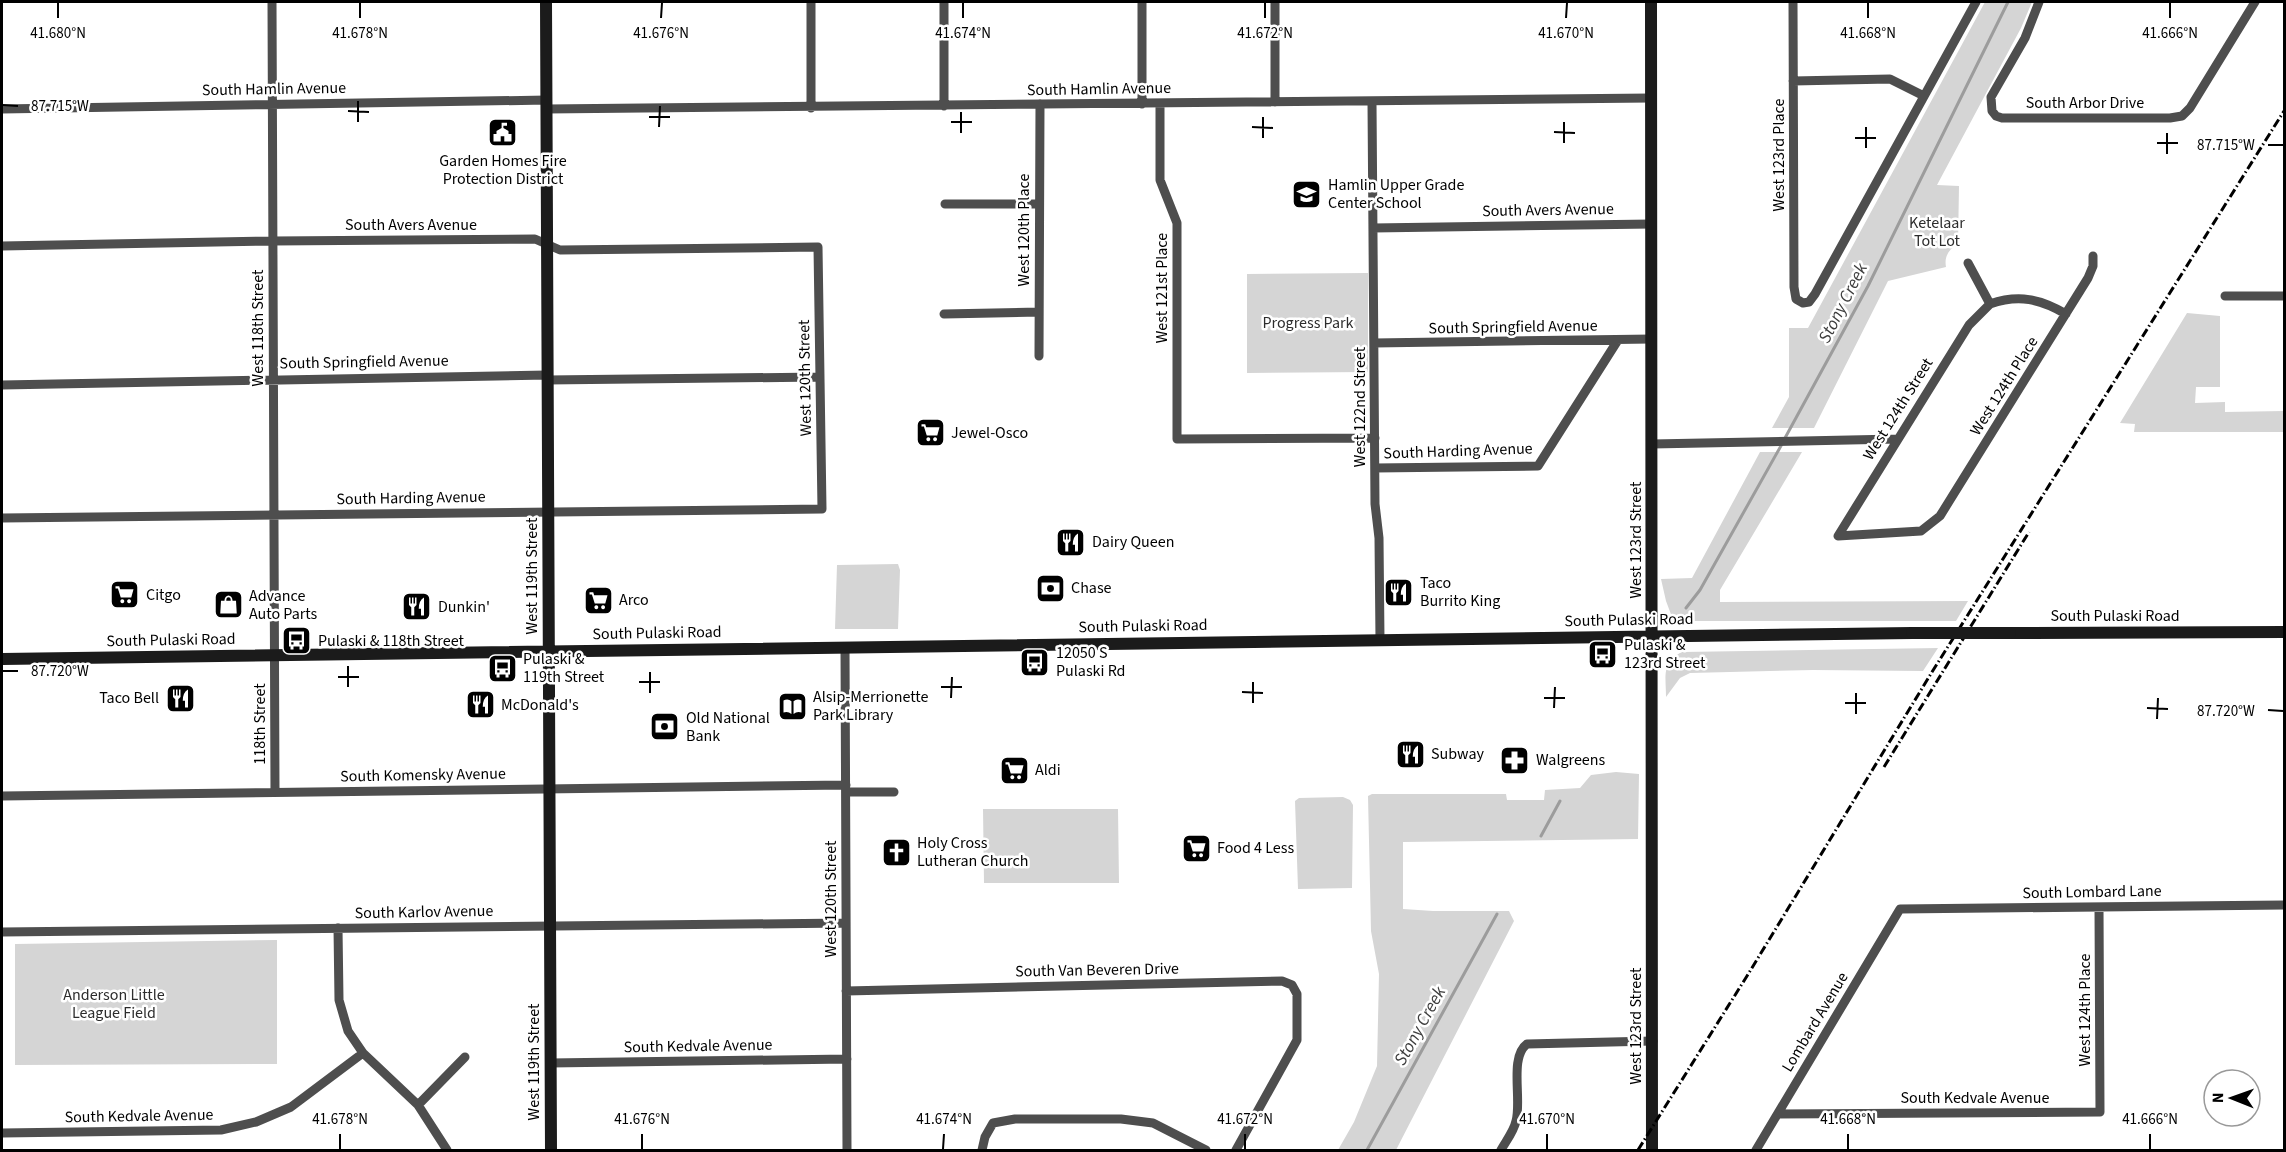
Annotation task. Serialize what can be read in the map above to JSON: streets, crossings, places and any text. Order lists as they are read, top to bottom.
{
  "streets": {
    "street": [
      "South Hamlin Avenue",
      "South Arbor Drive",
      "West 123rd Place",
      "South Avers Avenue",
      "West 120th Place",
      "West 121st Place",
      "South Springfield Avenue",
      "West 118th Street",
      "West 120th Street",
      "West 124th Place",
      "West 122nd Street",
      "West 124th Street",
      "South Harding Avenue",
      "West 123rd Street",
      "West 119th Street",
      "South Pulaski Road",
      "118th Street",
      "South Komensky Avenue",
      "South Lombard Lane",
      "South Karlov Avenue",
      "South Van Beveren Drive",
      "Lombard Avenue",
      "South Kedvale Avenue"
    ]
  },
  "crossings": [
    ["South Hamlin Avenue", "West 120th Place"],
    ["South Hamlin Avenue", "West 121st Place"],
    ["South Hamlin Avenue", "West 118th Street"],
    ["South Hamlin Avenue", "West 122nd Street"],
    ["South Hamlin Avenue", "West 123rd Street"],
    ["South Hamlin Avenue", "West 119th Street"],
    ["South Avers Avenue", "West 118th Street"],
    ["South Avers Avenue", "West 120th Street"],
    ["South Avers Avenue", "West 122nd Street"],
    ["South Avers Avenue", "West 123rd Street"],
    ["South Avers Avenue", "West 119th Street"],
    ["West 121st Place", "South Harding Avenue"],
    ["South Springfield Avenue", "West 118th Street"],
    ["South Springfield Avenue", "West 120th Street"],
    ["South Springfield Avenue", "West 122nd Street"],
    ["South Springfield Avenue", "South Harding Avenue"],
    ["South Springfield Avenue", "West 123rd Street"],
    ["South Springfield Avenue", "West 119th Street"],
    ["West 118th Street", "South Harding Avenue"],
    ["West 118th Street", "South Pulaski Road"],
    ["West 118th Street", "118th Street"],
    ["West 120th Street", "South Harding Avenue"],
    ["West 120th Street", "South Pulaski Road"],
    ["West 120th Street", "South Komensky Avenue"],
    ["West 120th Street", "South Karlov Avenue"],
    ["West 120th Street", "South Van Beveren Drive"],
    ["West 120th Street", "South Kedvale Avenue"],
    ["West 124th Place", "West 124th Street"],
    ["West 124th Place", "South Lombard Lane"],
    ["West 124th Place", "South Kedvale Avenue"],
    ["West 122nd Street", "South Harding Avenue"],
    ["West 122nd Street", "South Pulaski Road"],
    ["South Harding Avenue", "West 119th Street"],
    ["West 123rd Street", "South Pulaski Road"],
    ["West 119th Street", "South Pulaski Road"],
    ["West 119th Street", "South Komensky Avenue"],
    ["West 119th Street", "South Karlov Avenue"],
    ["West 119th Street", "South Kedvale Avenue"],
    ["South Pulaski Road", "118th Street"],
    ["118th Street", "South Komensky Avenue"],
    ["South Lombard Lane", "Lombard Avenue"],
    ["Lombard Avenue", "South Kedvale Avenue"]
  ],
  "water": ["Stony Creek"],
  "parks": ["Ketelaar Tot Lot", "Progress Park", "Anderson Little League Field"],
  "places": {
    "public building": ["Garden Homes Fire Protection District"],
    "school or university": ["Hamlin Upper Grade Center School"],
    "supermarket": [
      "Jewel-Osco",
      "Citgo",
      "Arco",
      "Aldi",
      "Food 4 Less"
    ],
    "restaurant": [
      "Dairy Queen",
      "Taco Burrito King",
      "Dunkin'",
      "Taco Bell",
      "McDonald's",
      "Subway"
    ],
    "bank": ["Chase", "Old National Bank"],
    "shop": ["Advance Auto Parts"],
    "bus stop": [
      "Pulaski & 118th Street",
      "Pulaski & 123rd Street",
      "12050 S Pulaski Rd",
      "Pulaski & 119th Street"
    ],
    "library": ["Alsip-Merrionette Park Library"],
    "pharmacy": ["Walgreens"],
    "church": ["Holy Cross Lutheran Church"]
  },
  "north": "left",
  "coordinates": [
    "41.680°N",
    "41.678°N",
    "41.676°N",
    "41.674°N",
    "41.672°N",
    "41.670°N",
    "41.668°N",
    "41.666°N",
    "87.715°W",
    "87.720°W"
  ]
}
